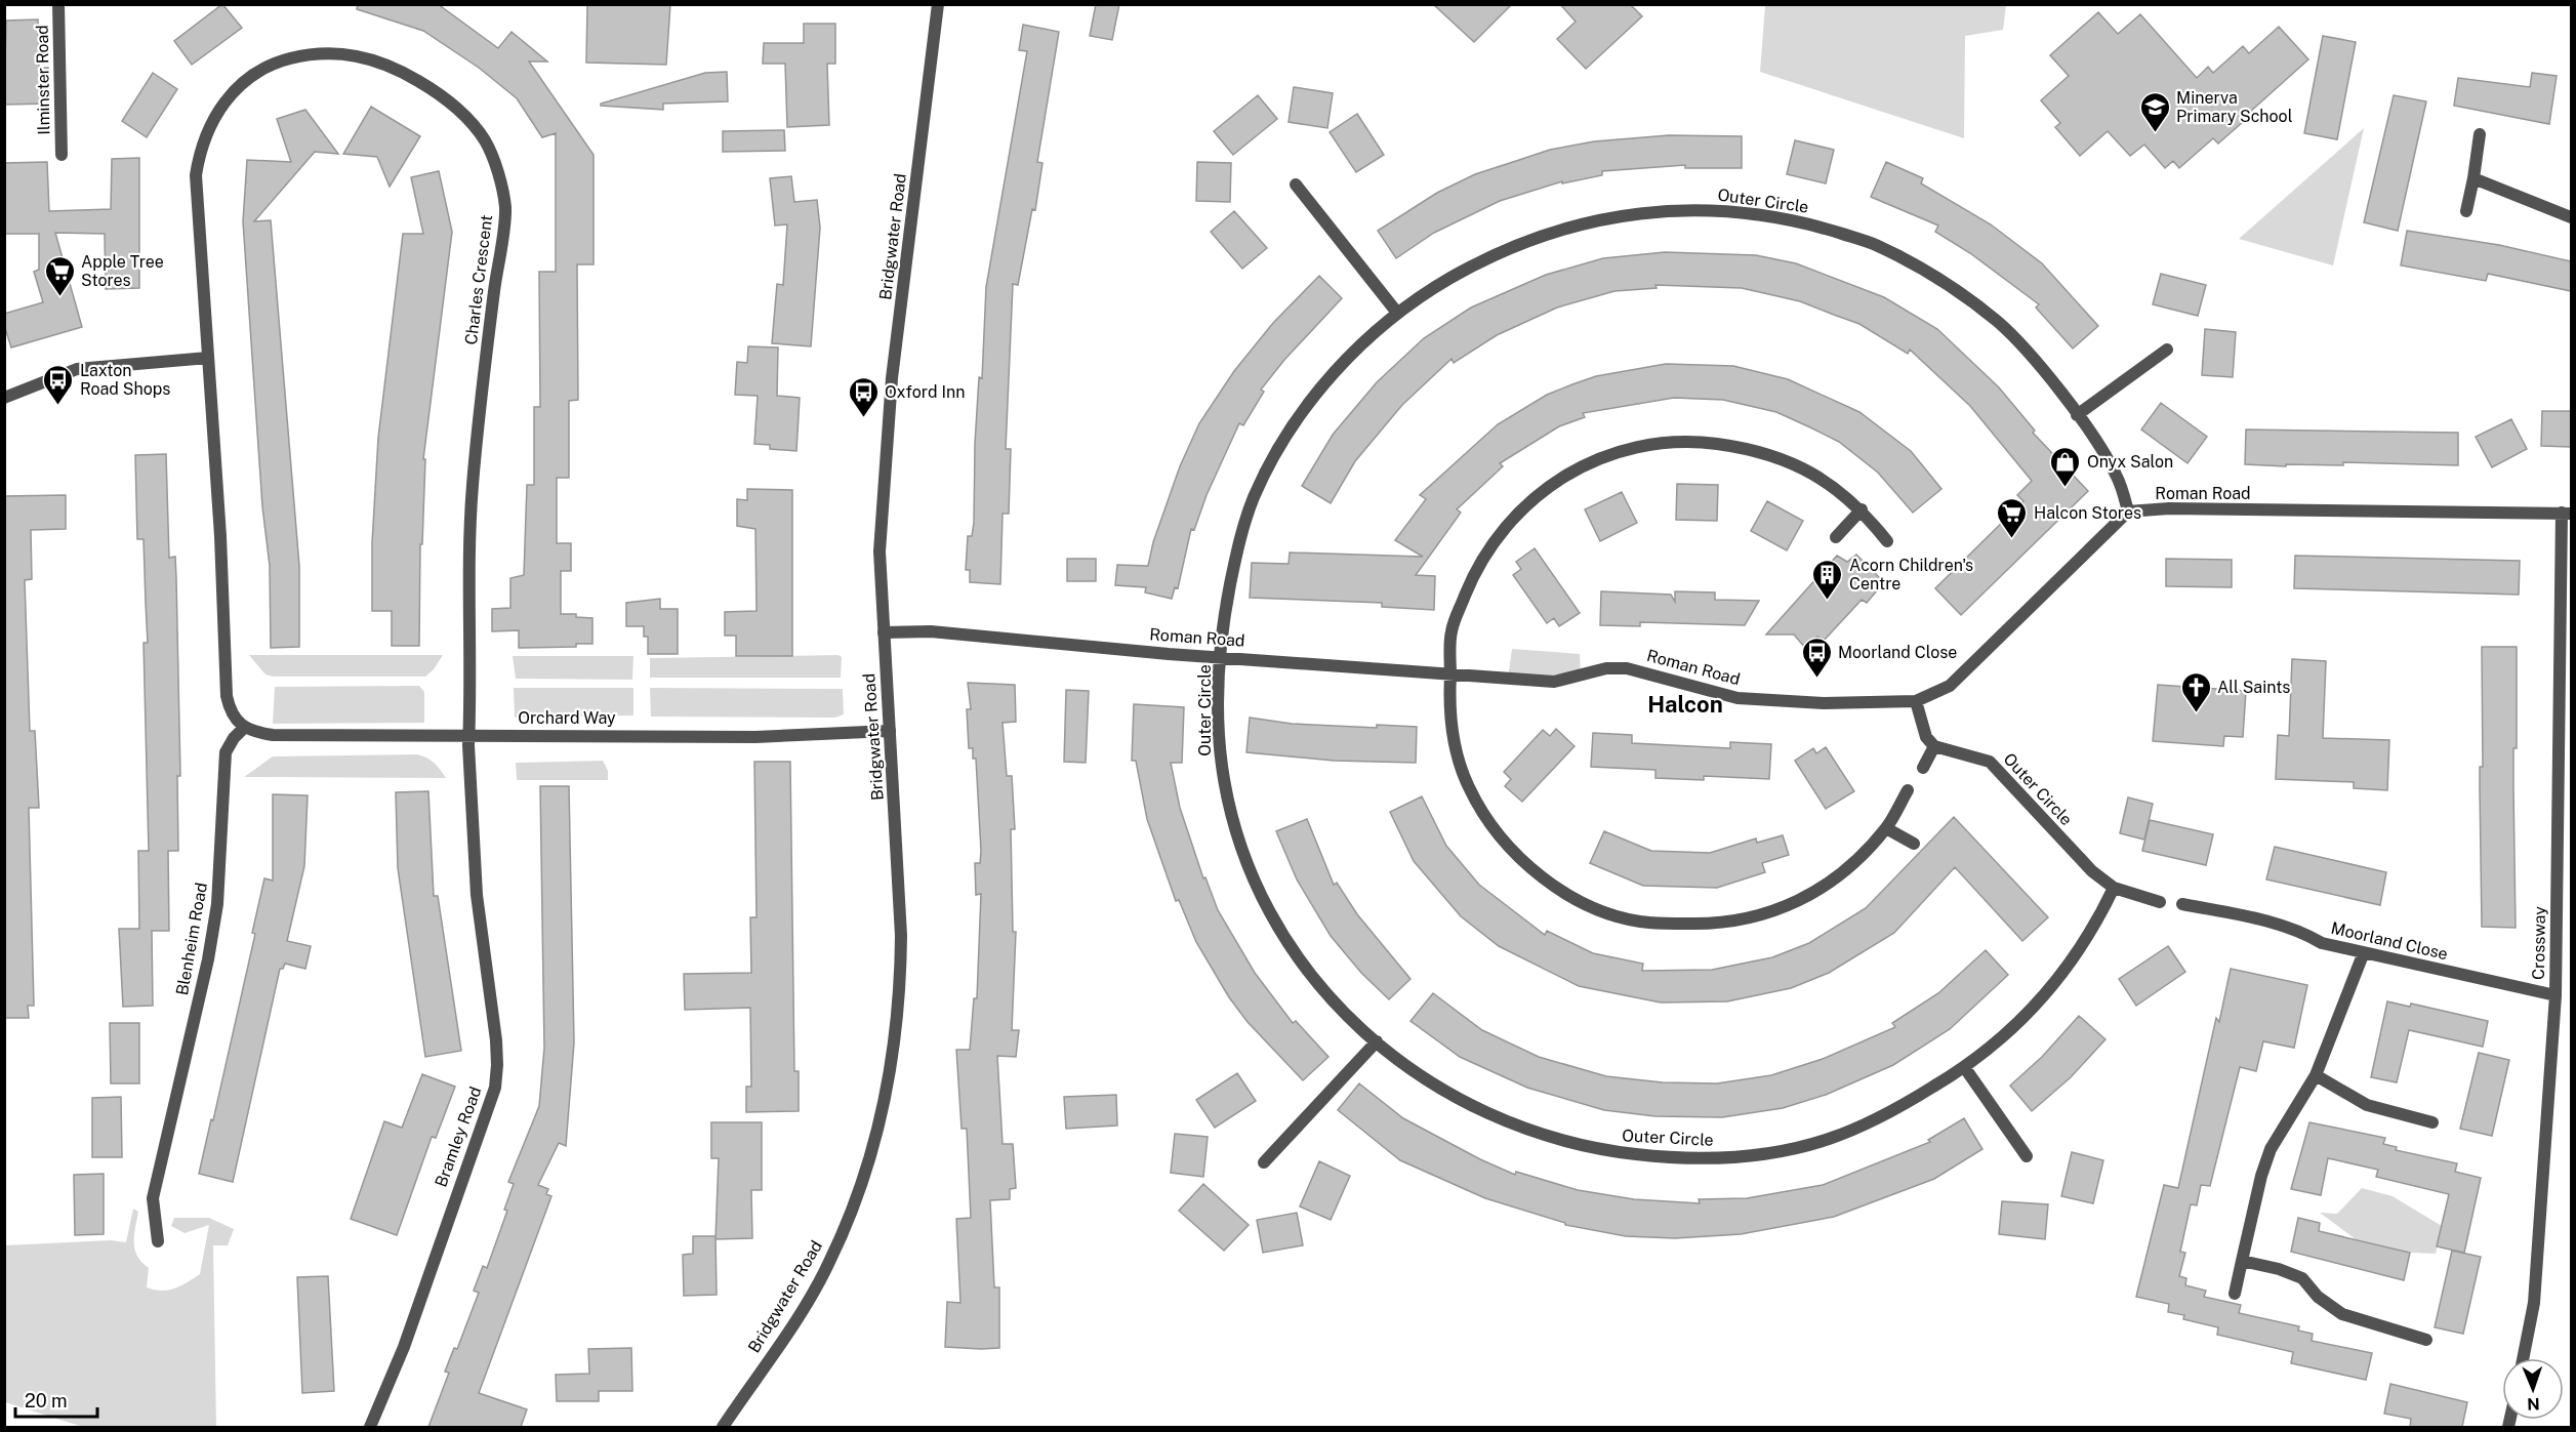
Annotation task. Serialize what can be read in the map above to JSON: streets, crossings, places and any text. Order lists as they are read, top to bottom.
{
  "streets": {
    "street": [
      "Ilminster Road",
      "Outer Circle",
      "Bridgwater Road",
      "Charles Crescent",
      "Roman Road",
      "Orchard Way",
      "Blenheim Road",
      "Moorland Close",
      "Crossway",
      "Bramley Road"
    ]
  },
  "crossings": [
    ["Outer Circle", "Roman Road"],
    ["Bridgwater Road", "Roman Road"],
    ["Bridgwater Road", "Orchard Way"],
    ["Charles Crescent", "Orchard Way"],
    ["Charles Crescent", "Blenheim Road"],
    ["Charles Crescent", "Bramley Road"],
    ["Roman Road", "Crossway"],
    ["Orchard Way", "Blenheim Road"],
    ["Orchard Way", "Bramley Road"],
    ["Moorland Close", "Crossway"]
  ],
  "districts": ["Halcon"],
  "places": {
    "school or university": ["Minerva Primary School"],
    "supermarket": ["Apple Tree Stores", "Halcon Stores"],
    "bus stop": ["Laxton Road Shops", "Oxford Inn", "Moorland Close"],
    "shop": ["Onyx Salon"],
    "building": ["Acorn Children's Centre"],
    "church": ["All Saints"]
  },
  "scale_bar": "20 m",
  "north": "bottom"
}
